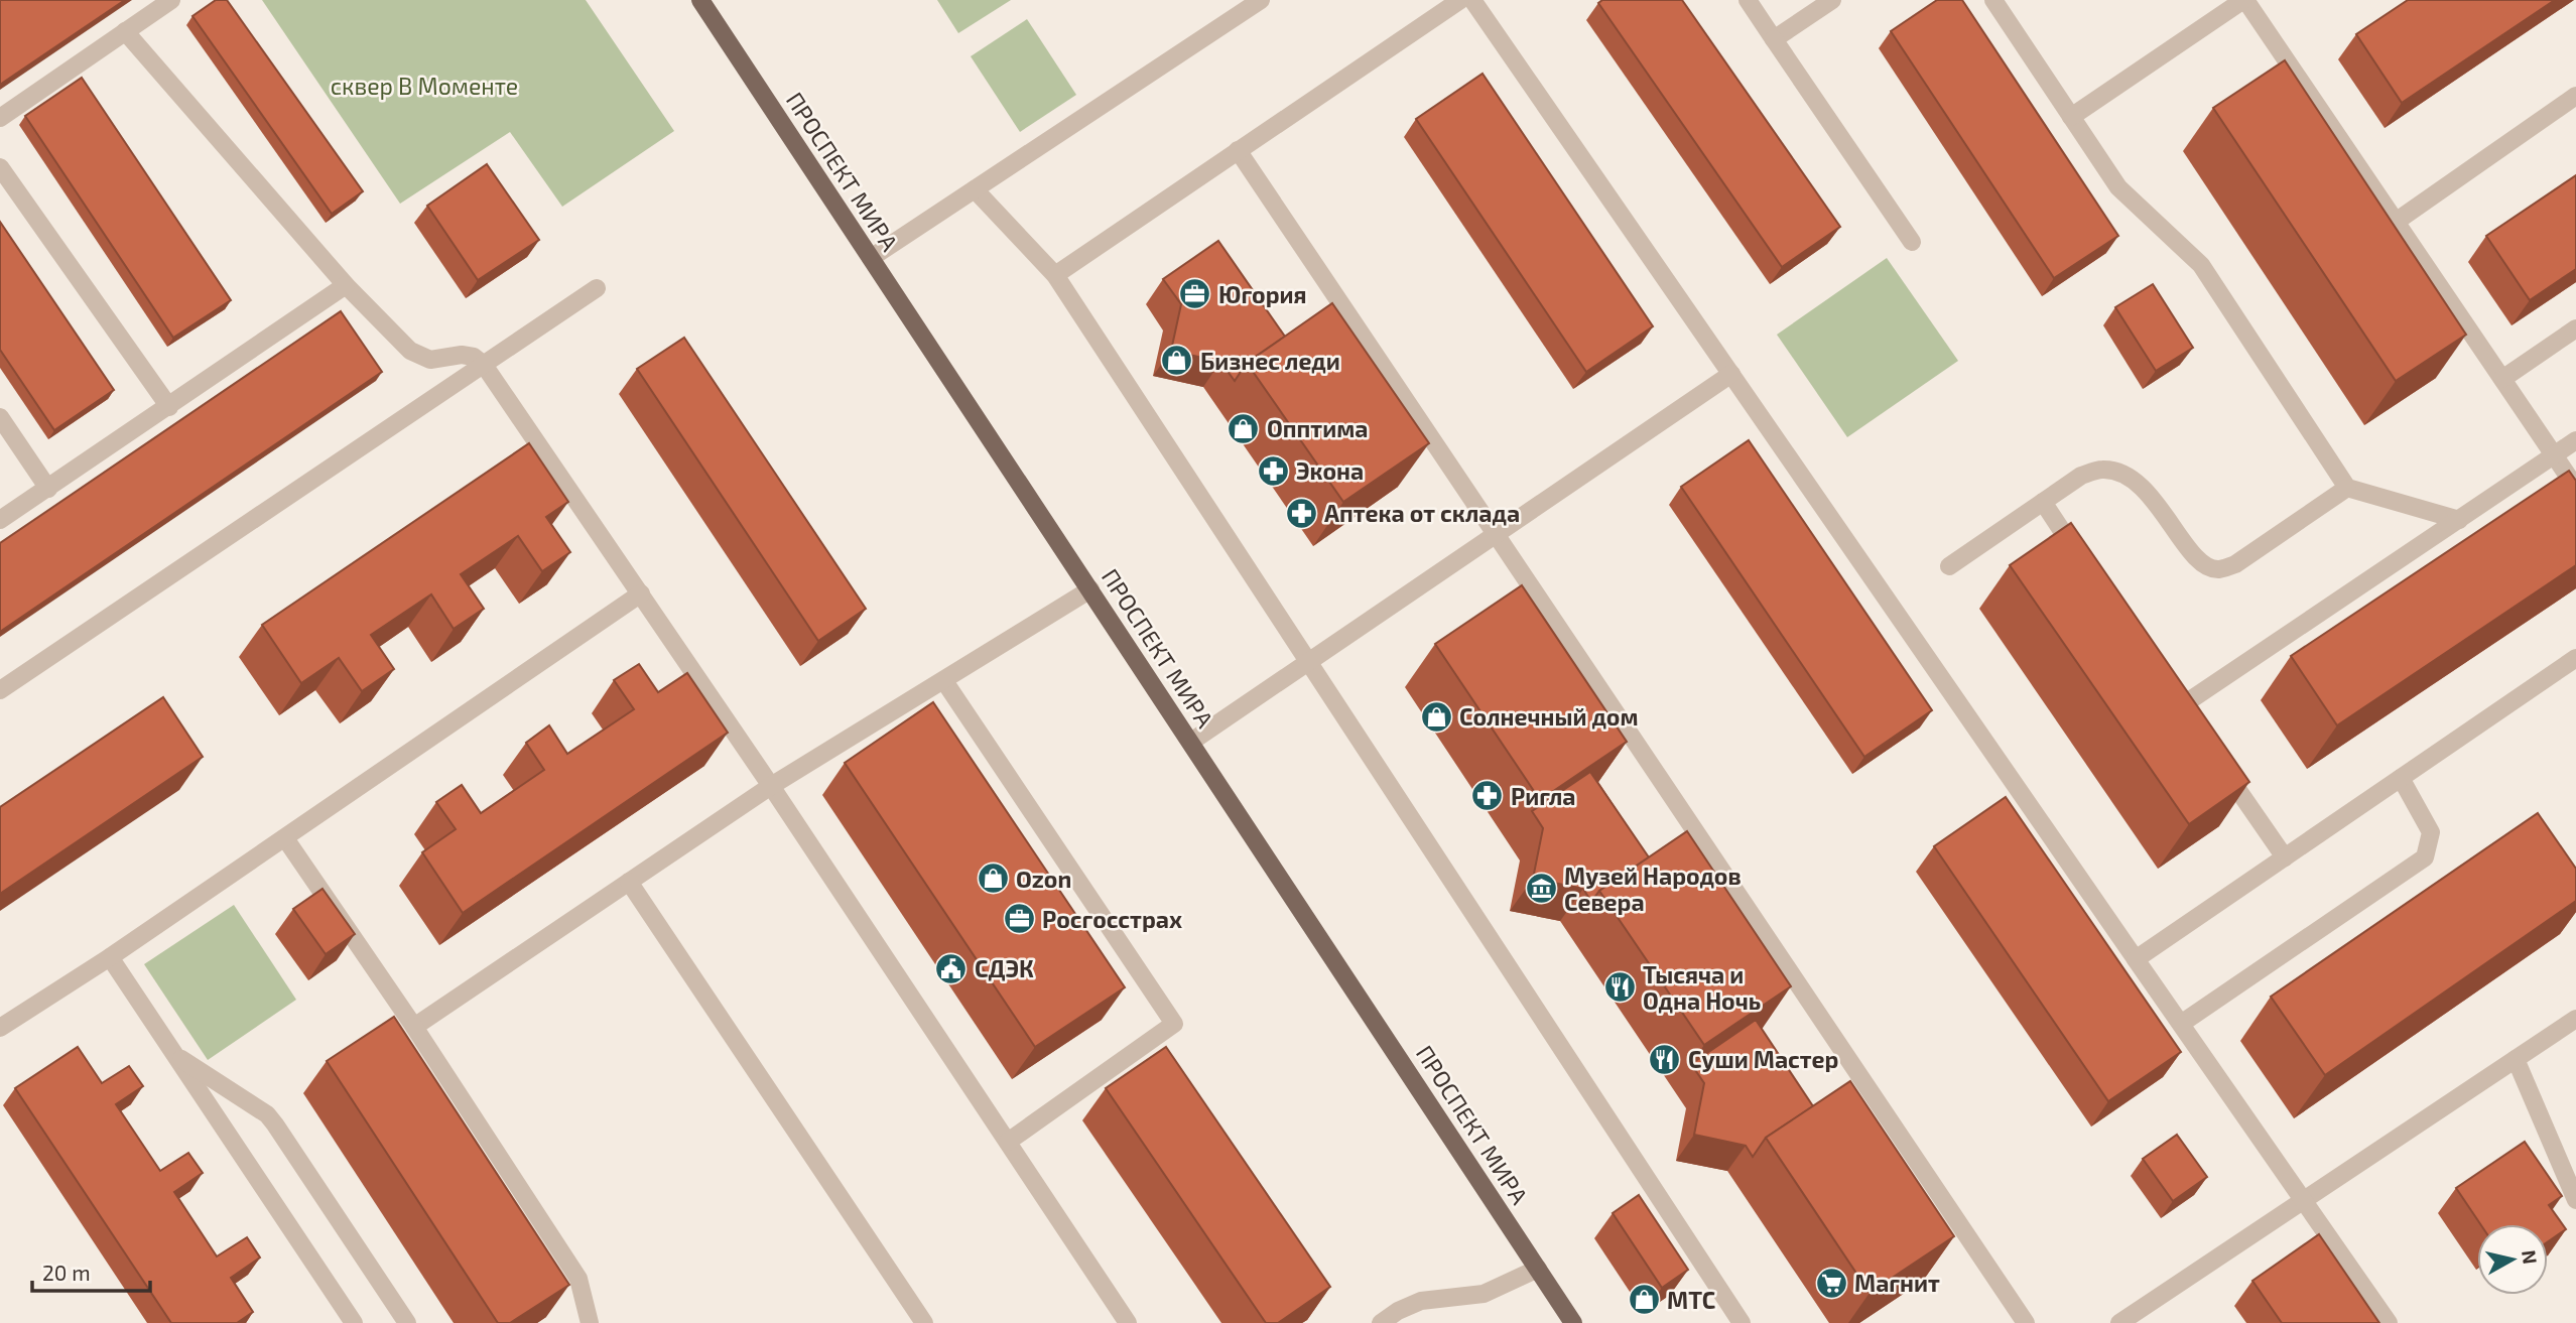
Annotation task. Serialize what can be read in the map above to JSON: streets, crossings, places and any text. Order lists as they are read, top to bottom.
{
  "streets": {
    "main road": ["ПРОСПЕКТ МИРА"]
  },
  "parks": ["сквер В Моменте"],
  "places": {
    "office": ["Югория", "Росгосстрах"],
    "shop": [
      "Бизнес леди",
      "Опптима",
      "Солнечный дом",
      "Ozon",
      "МТС"
    ],
    "pharmacy": ["Экона", "Аптека от склада", "Ригла"],
    "museum": ["Музей Народов Севера"],
    "public building": ["СДЭК"],
    "restaurant": ["Тысяча и Одна Ночь", "Суши Мастер"],
    "supermarket": ["Магнит"]
  },
  "scale_bar": "20 m",
  "north": "right"
}
